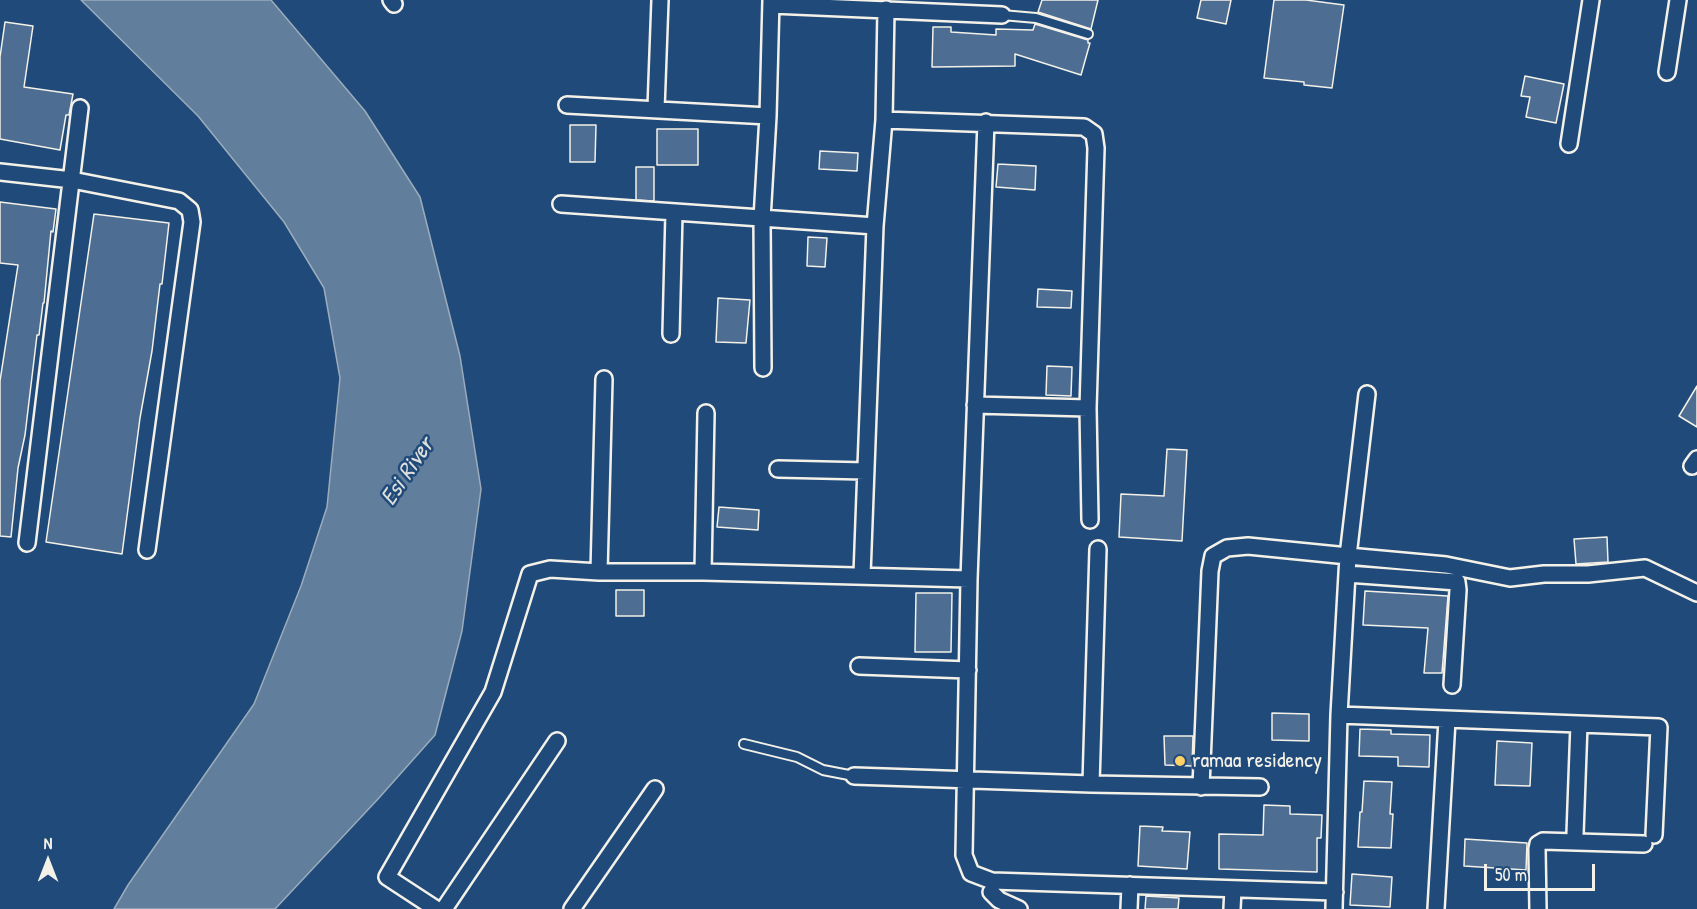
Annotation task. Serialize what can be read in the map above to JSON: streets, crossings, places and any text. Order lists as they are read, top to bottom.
{
  "water": ["Esi River"],
  "places": ["ramaa residency"],
  "scale_bar": "50 m",
  "north": "top"
}
